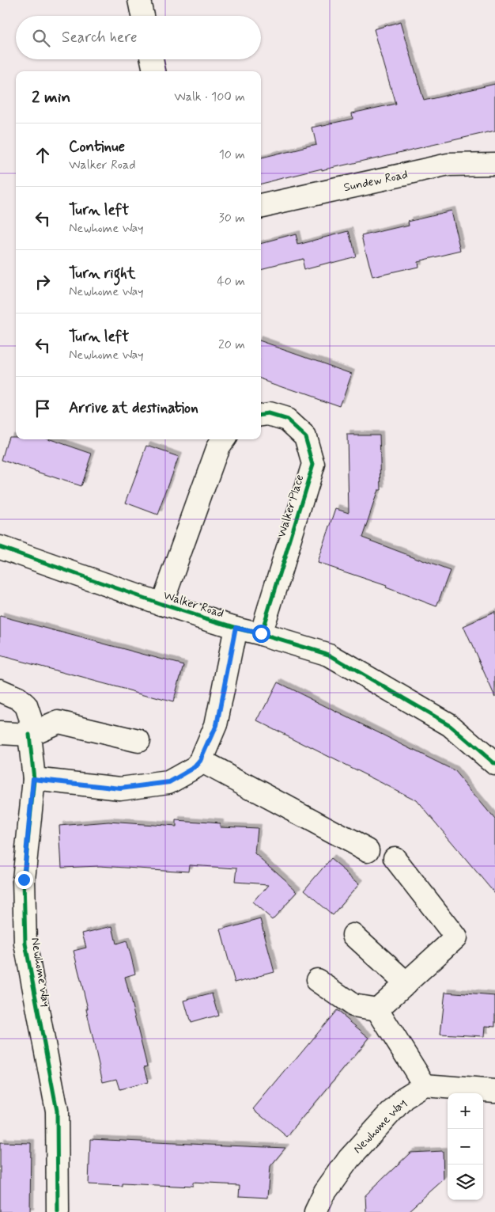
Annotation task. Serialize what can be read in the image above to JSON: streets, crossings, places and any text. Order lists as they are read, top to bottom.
{
  "streets": {
    "street": [
      "Sundew Road",
      "Walker Place",
      "Walker Road",
      "Newhome Way"
    ]
  },
  "crossings": [
    ["Walker Place", "Walker Road"]
  ],
  "page": {
    "search": "Search here",
    "heading": ["2 min", "Walk · 100 m"],
    "list": [
      ["Continue", "Walker Road", "10 m"],
      ["Turn left", "Newhome Way", "30 m"],
      ["Turn right", "Newhome Way", "40 m"],
      ["Turn left", "Newhome Way", "20 m"],
      "Arrive at destination"
    ],
    "map_buttons": ["+", "−"]
  }
}
